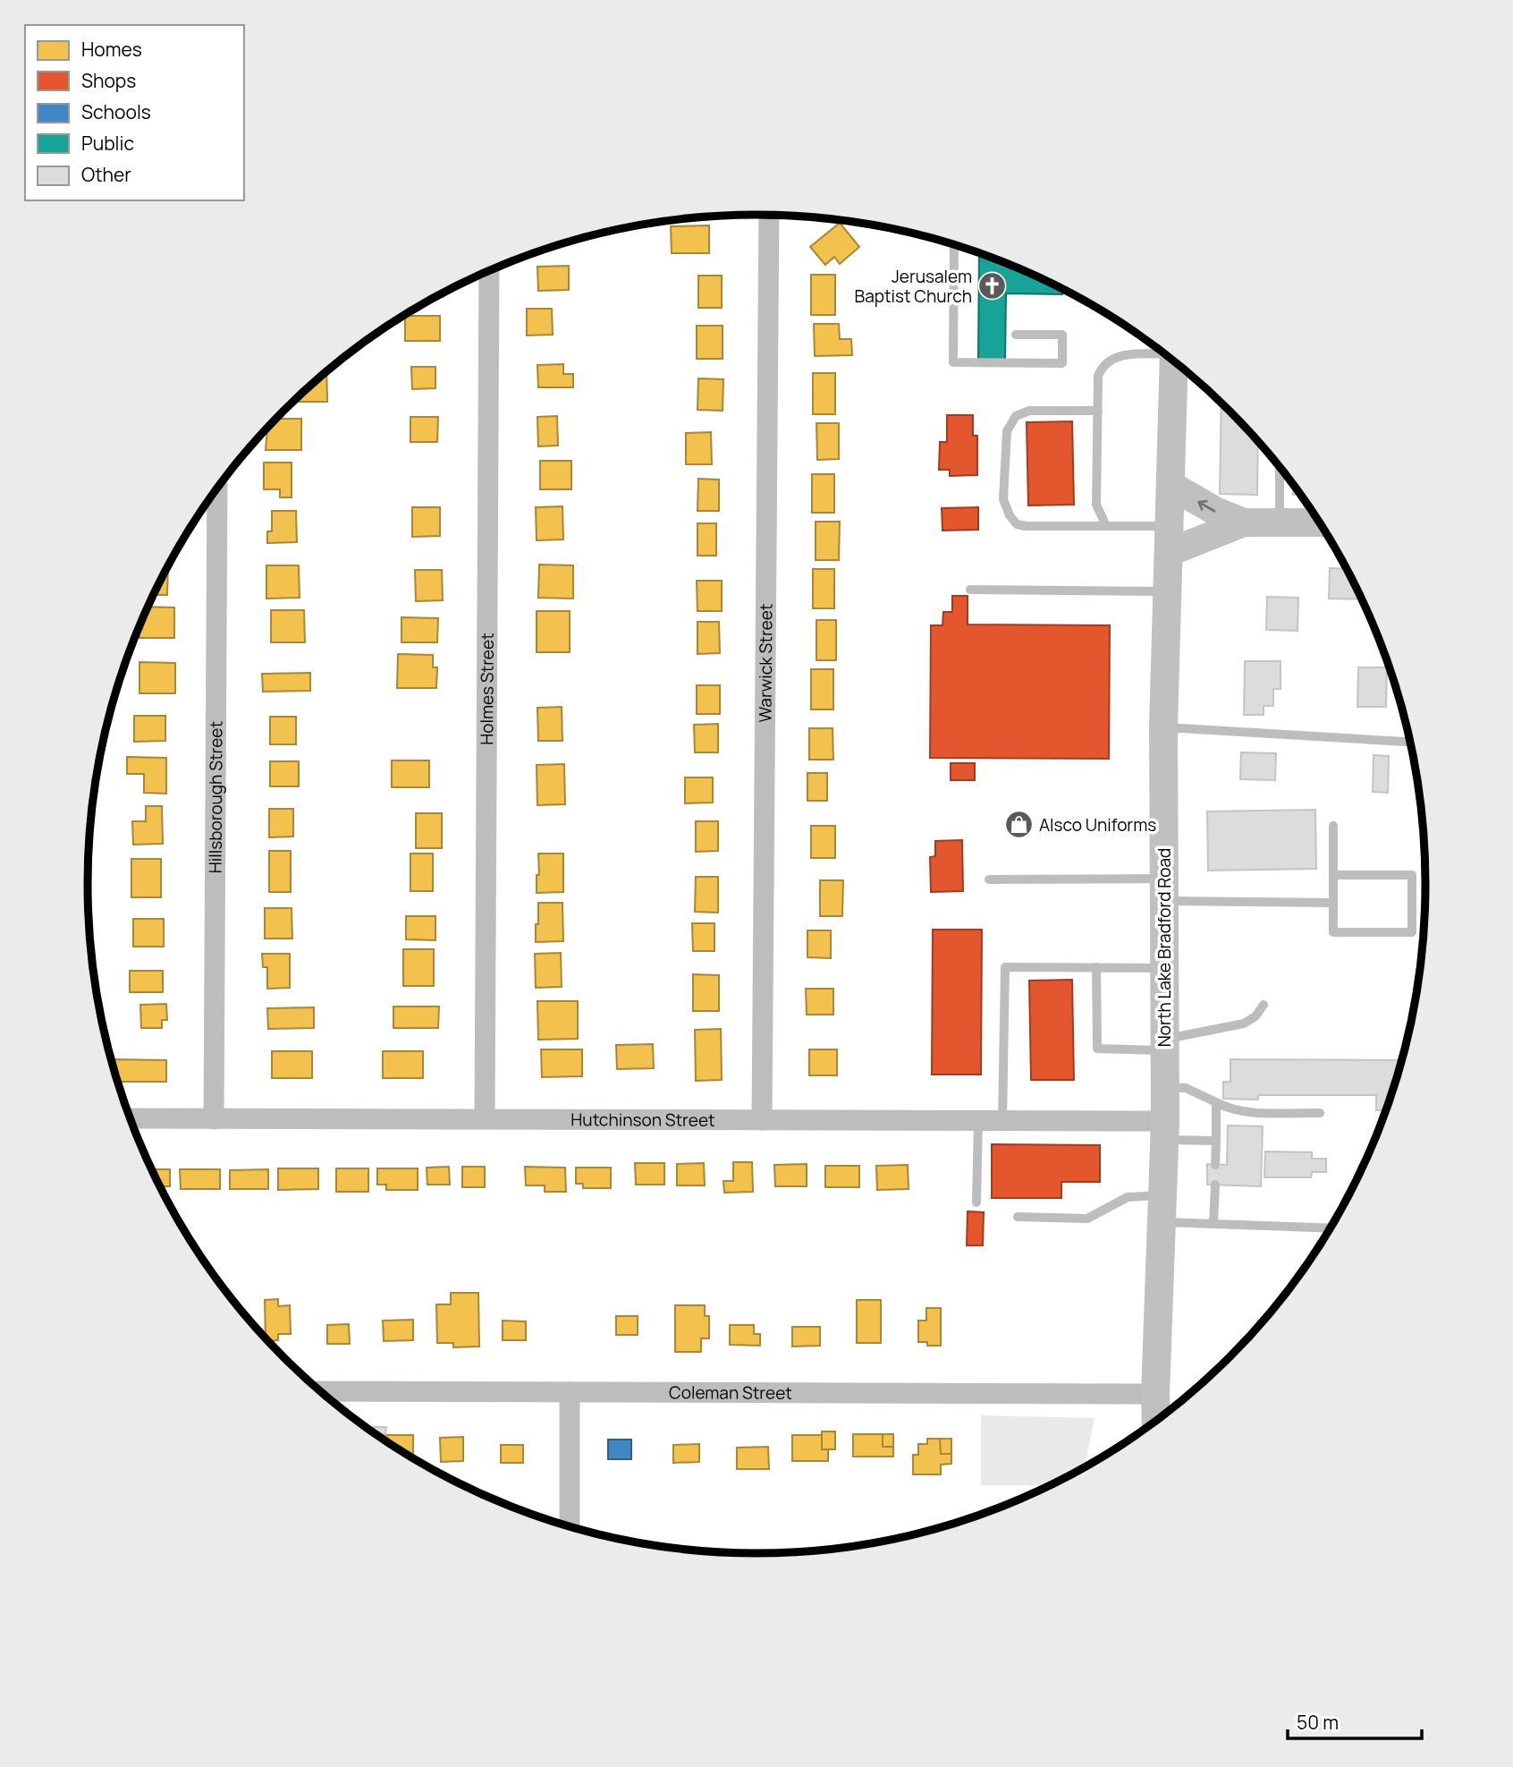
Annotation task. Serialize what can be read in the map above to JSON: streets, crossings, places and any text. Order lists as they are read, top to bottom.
{
  "streets": {
    "main road": ["North Lake Bradford Road"],
    "street": [
      "Warwick Street",
      "Holmes Street",
      "Hillsborough Street",
      "Hutchinson Street",
      "Coleman Street"
    ]
  },
  "crossings": [
    ["Warwick Street", "Hutchinson Street"],
    ["Holmes Street", "Hutchinson Street"],
    ["Hillsborough Street", "Hutchinson Street"],
    ["North Lake Bradford Road", "Hutchinson Street"],
    ["North Lake Bradford Road", "Coleman Street"]
  ],
  "places": {
    "church": ["Jerusalem Baptist Church"],
    "shop": ["Alsco Uniforms"]
  },
  "legend": [
    "Homes",
    "Shops",
    "Schools",
    "Public",
    "Other"
  ],
  "scale_bar": "50 m"
}
